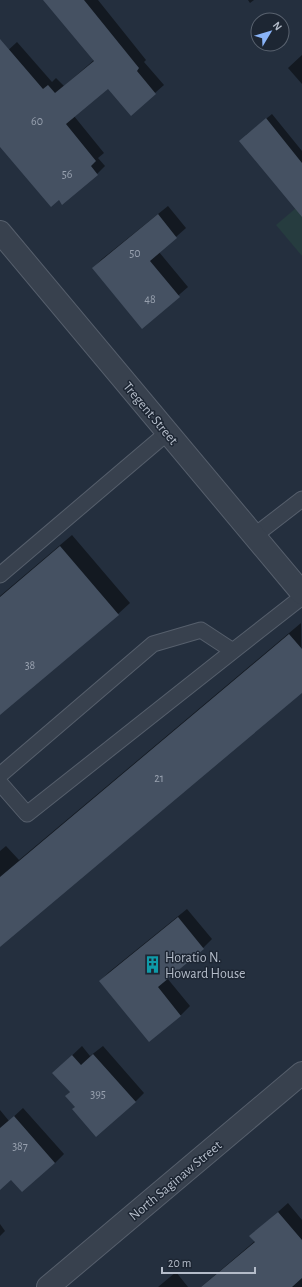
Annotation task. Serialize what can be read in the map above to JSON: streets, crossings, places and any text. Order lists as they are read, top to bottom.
{
  "streets": {
    "street": ["Tregent Street", "North Saginaw Street"]
  },
  "places": {
    "building": ["Horatio N. Howard House"]
  },
  "house_numbers": [
    "60",
    "56",
    "50",
    "48",
    "38",
    "21",
    "395",
    "387"
  ],
  "scale_bar": "20 m",
  "north": "top right"
}
